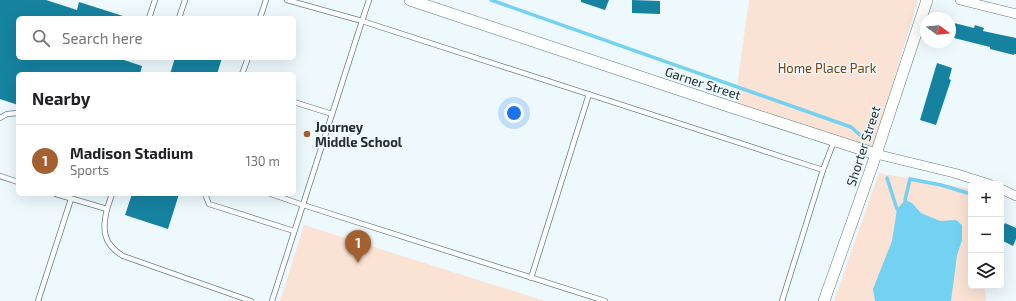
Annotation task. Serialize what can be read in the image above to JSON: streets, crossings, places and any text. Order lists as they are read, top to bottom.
{
  "streets": {
    "street": ["Garner Street", "Shorter Street"]
  },
  "crossings": [
    ["Garner Street", "Shorter Street"]
  ],
  "parks": ["Home Place Park"],
  "places": ["Journey Middle School"],
  "north": "right",
  "page": {
    "search": "Search here",
    "heading": "Nearby",
    "list": [
      {
        "mark": "1",
        "name": "Madison Stadium",
        "note": "Sports",
        "value": "130 m"
      }
    ],
    "map_buttons": ["+", "−"],
    "pins": "1"
  }
}
